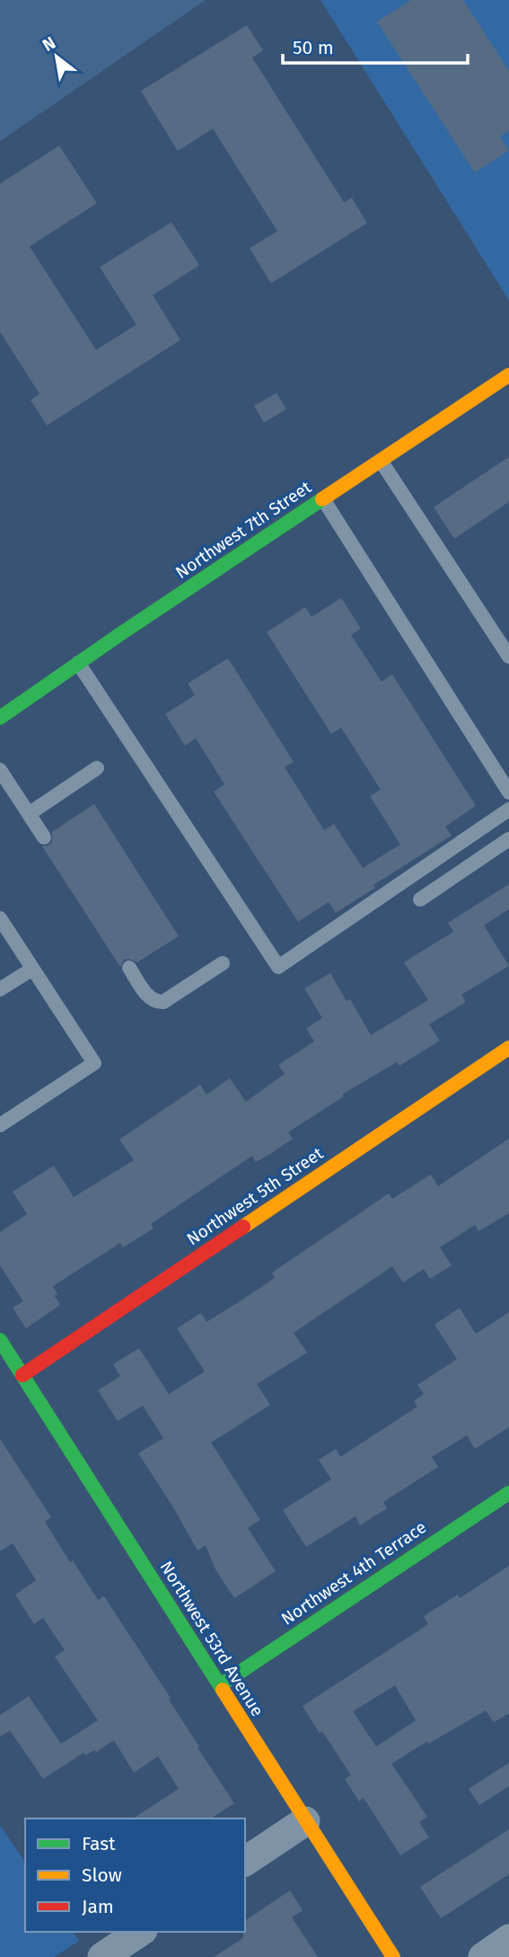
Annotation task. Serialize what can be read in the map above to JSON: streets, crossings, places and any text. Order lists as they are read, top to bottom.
{
  "streets": {
    "street": [
      "Northwest 7th Street",
      "Northwest 5th Street",
      "Northwest 4th Terrace",
      "Northwest 53rd Avenue"
    ]
  },
  "crossings": [
    ["Northwest 5th Street", "Northwest 53rd Avenue"],
    ["Northwest 4th Terrace", "Northwest 53rd Avenue"]
  ],
  "legend": ["Fast", "Slow", "Jam"],
  "scale_bar": "50 m",
  "north": "top left"
}
